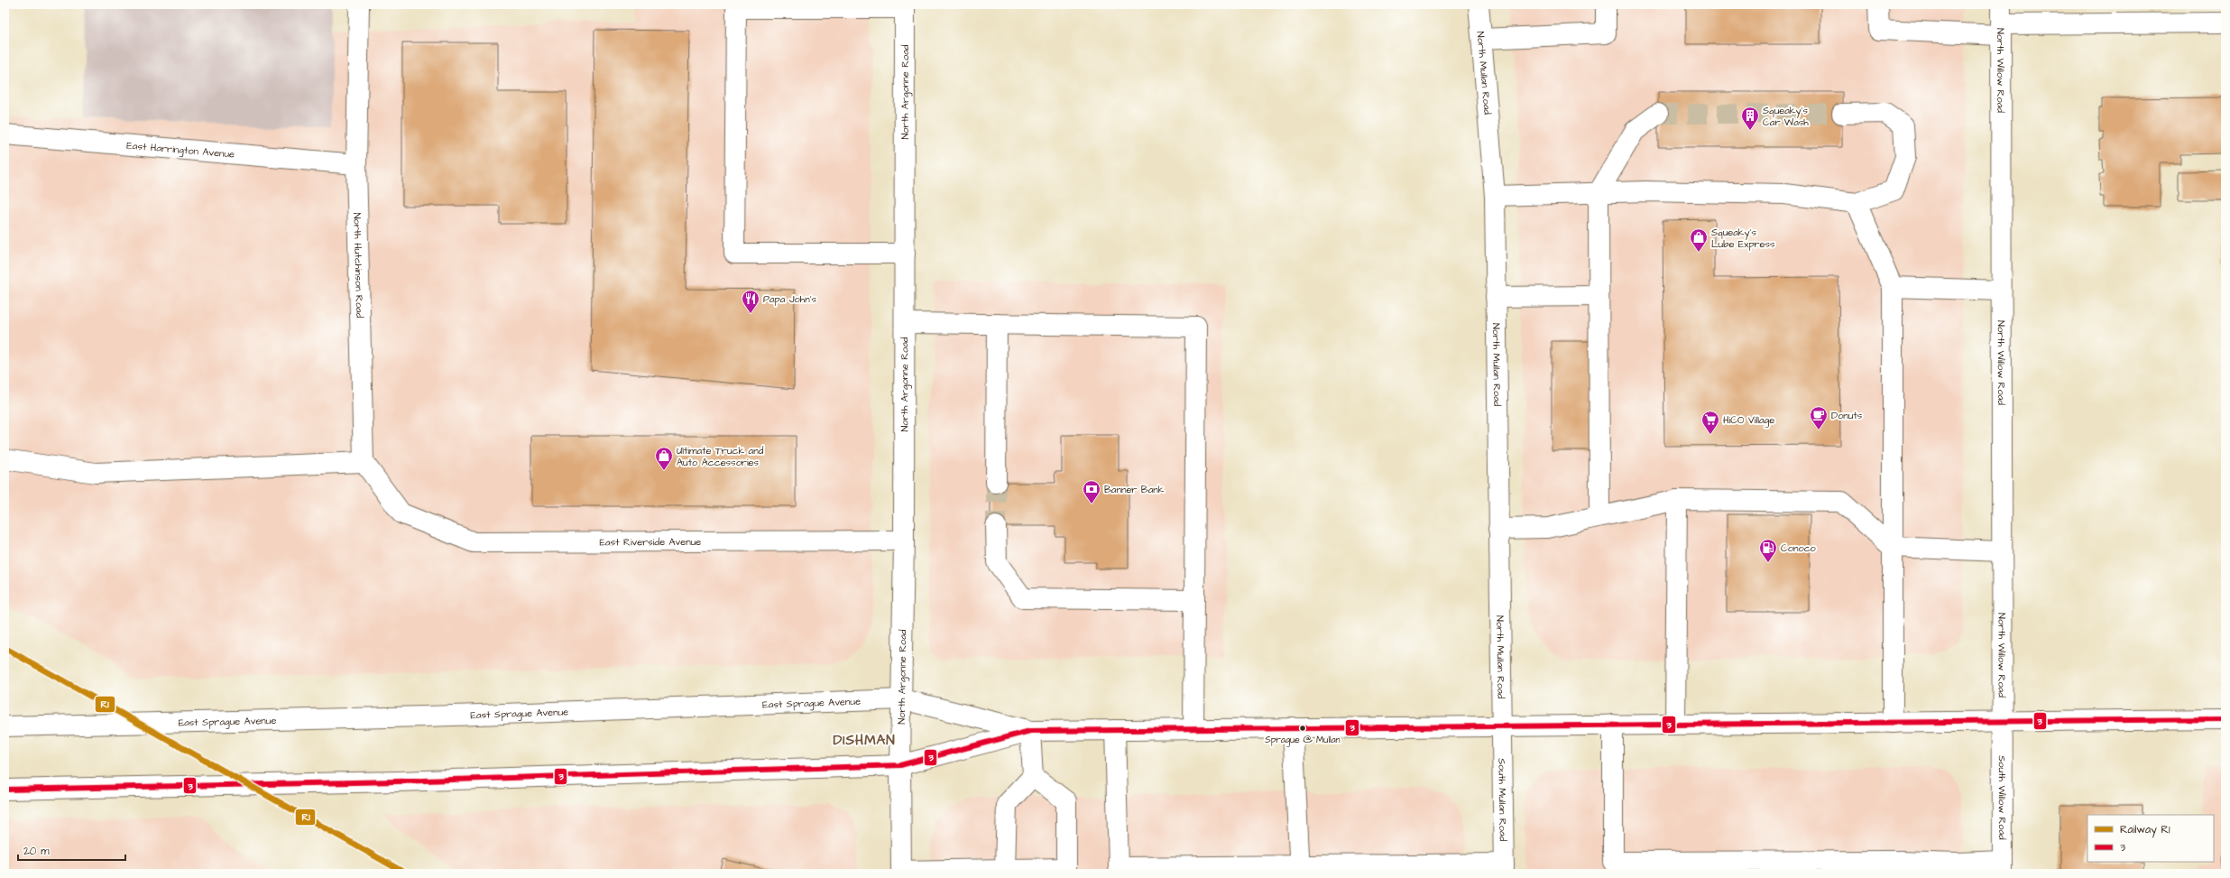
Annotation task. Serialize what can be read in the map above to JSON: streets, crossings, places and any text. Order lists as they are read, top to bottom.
{
  "streets": {
    "main road": [
      "North Willow Road",
      "North Mullan Road",
      "North Argonne Road",
      "East Harrington Avenue",
      "North Hutchinson Road",
      "East Riverside Avenue",
      "East Sprague Avenue",
      "South Willow Road",
      "South Mullan Road"
    ]
  },
  "crossings": [
    ["North Willow Road", "East Sprague Avenue"],
    ["North Willow Road", "South Willow Road"],
    ["North Mullan Road", "East Sprague Avenue"],
    ["North Mullan Road", "South Mullan Road"],
    ["North Argonne Road", "East Riverside Avenue"],
    ["North Argonne Road", "East Sprague Avenue"],
    ["East Harrington Avenue", "North Hutchinson Road"],
    ["North Hutchinson Road", "East Riverside Avenue"],
    ["East Sprague Avenue", "South Willow Road"],
    ["East Sprague Avenue", "South Mullan Road"]
  ],
  "districts": ["DISHMAN"],
  "places": {
    "building": ["Squeaky's Car Wash"],
    "shop": ["Squeaky's Lube Express", "Ultimate Truck and Auto Accessories"],
    "restaurant": ["Papa John's"],
    "cafe": ["Donuts"],
    "supermarket": ["HiCO Village"],
    "bank": ["Banner Bank"],
    "fuel station": ["Conoco"],
    "other": ["Sprague @ Mullan"]
  },
  "lines": ["rail line R1", "transit line 3"],
  "legend": ["Railway R1", "3"],
  "scale_bar": "20 m"
}
